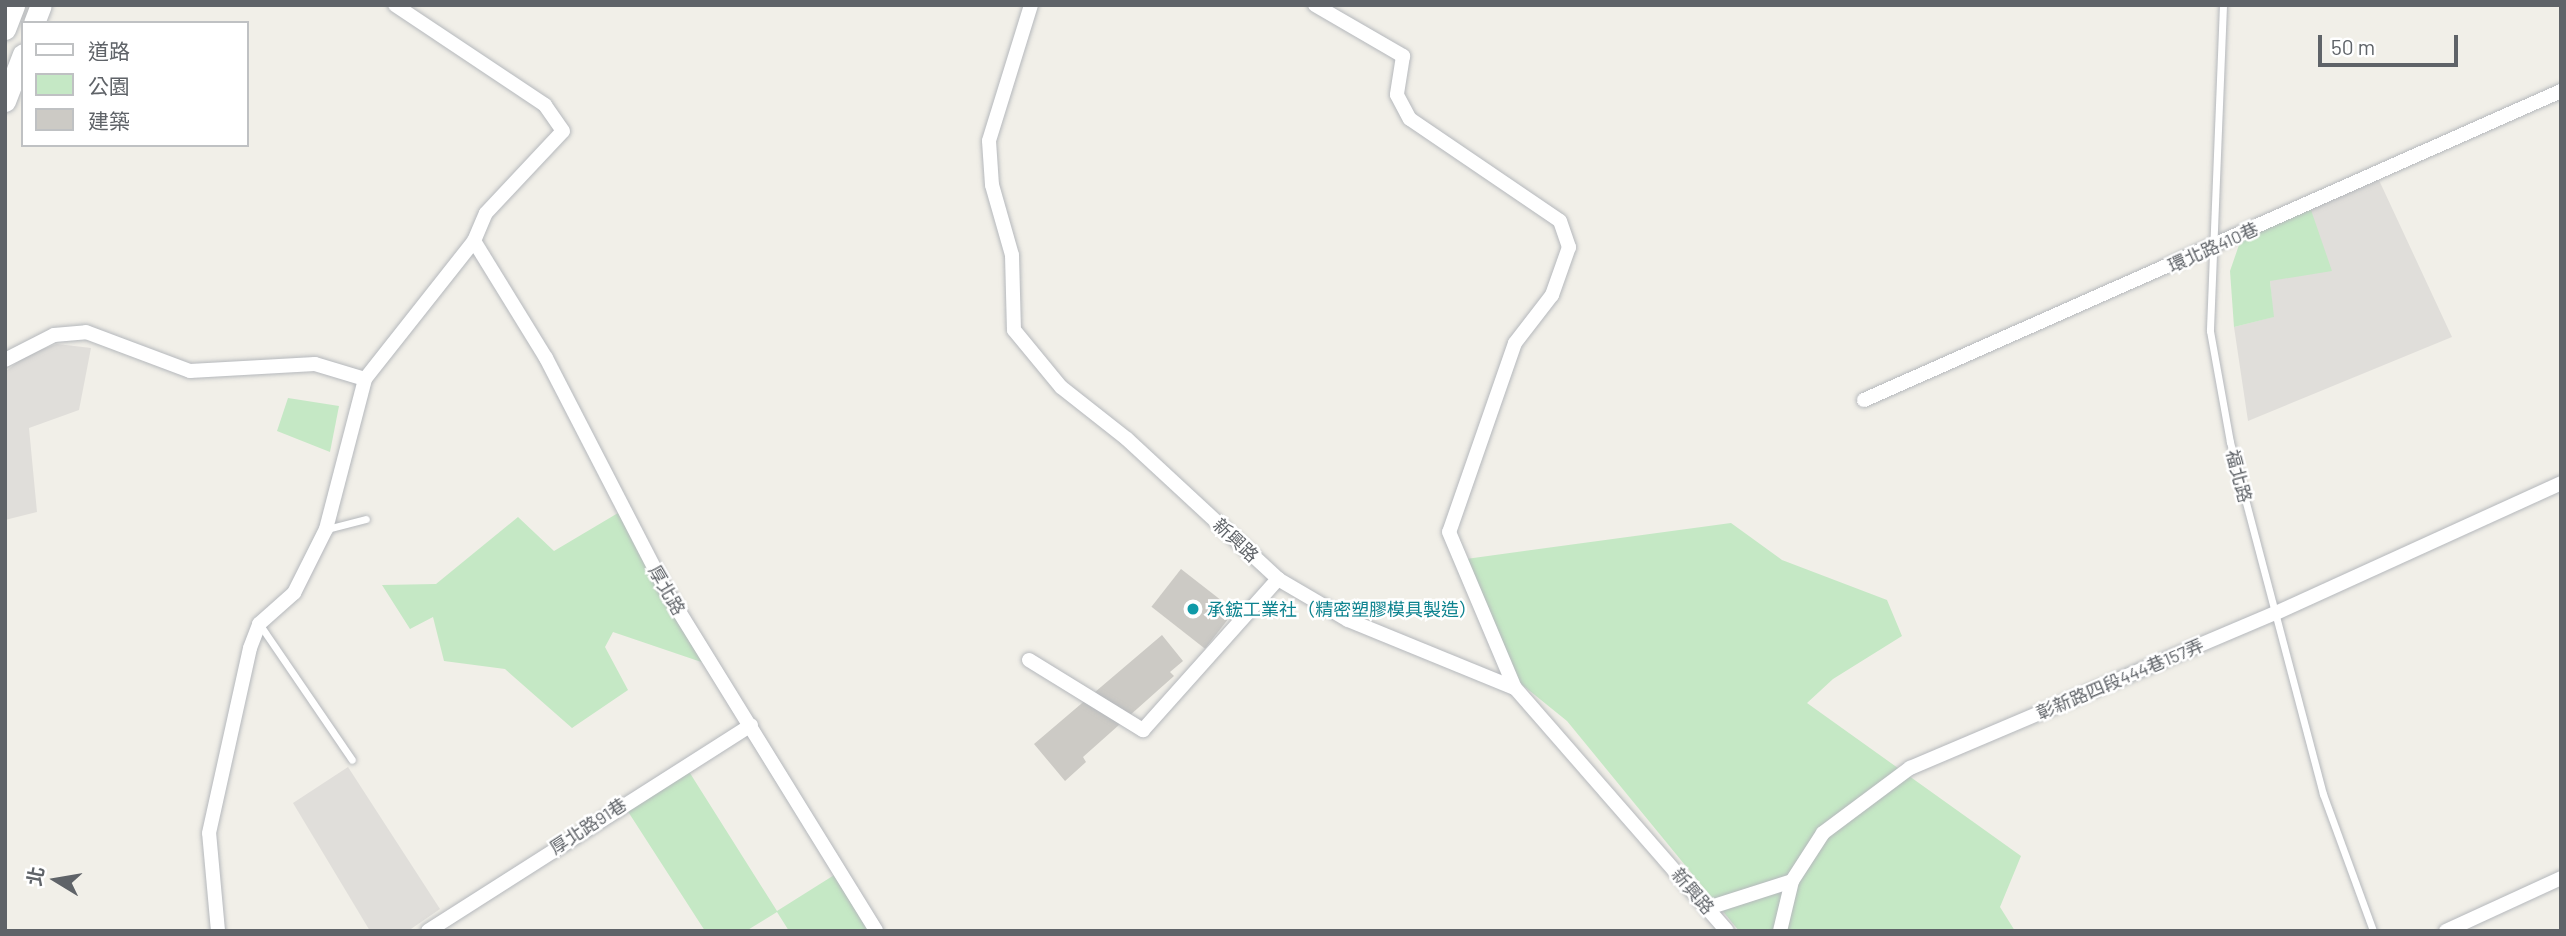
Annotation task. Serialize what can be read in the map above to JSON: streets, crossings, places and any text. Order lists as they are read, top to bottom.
{
  "streets": {
    "street": [
      "環北路410巷",
      "新興路",
      "厚北路",
      "彰新路四段444巷157弄",
      "厚北路91巷"
    ],
    "lane": ["福北路"]
  },
  "crossings": [
    ["環北路410巷", "福北路"],
    ["福北路", "彰新路四段444巷157弄"],
    ["厚北路", "厚北路91巷"]
  ],
  "places": ["承鋐工業社（精密塑膠模具製造）"],
  "legend": ["道路", "公園", "建築"],
  "scale_bar": "50 m",
  "north": "left"
}
